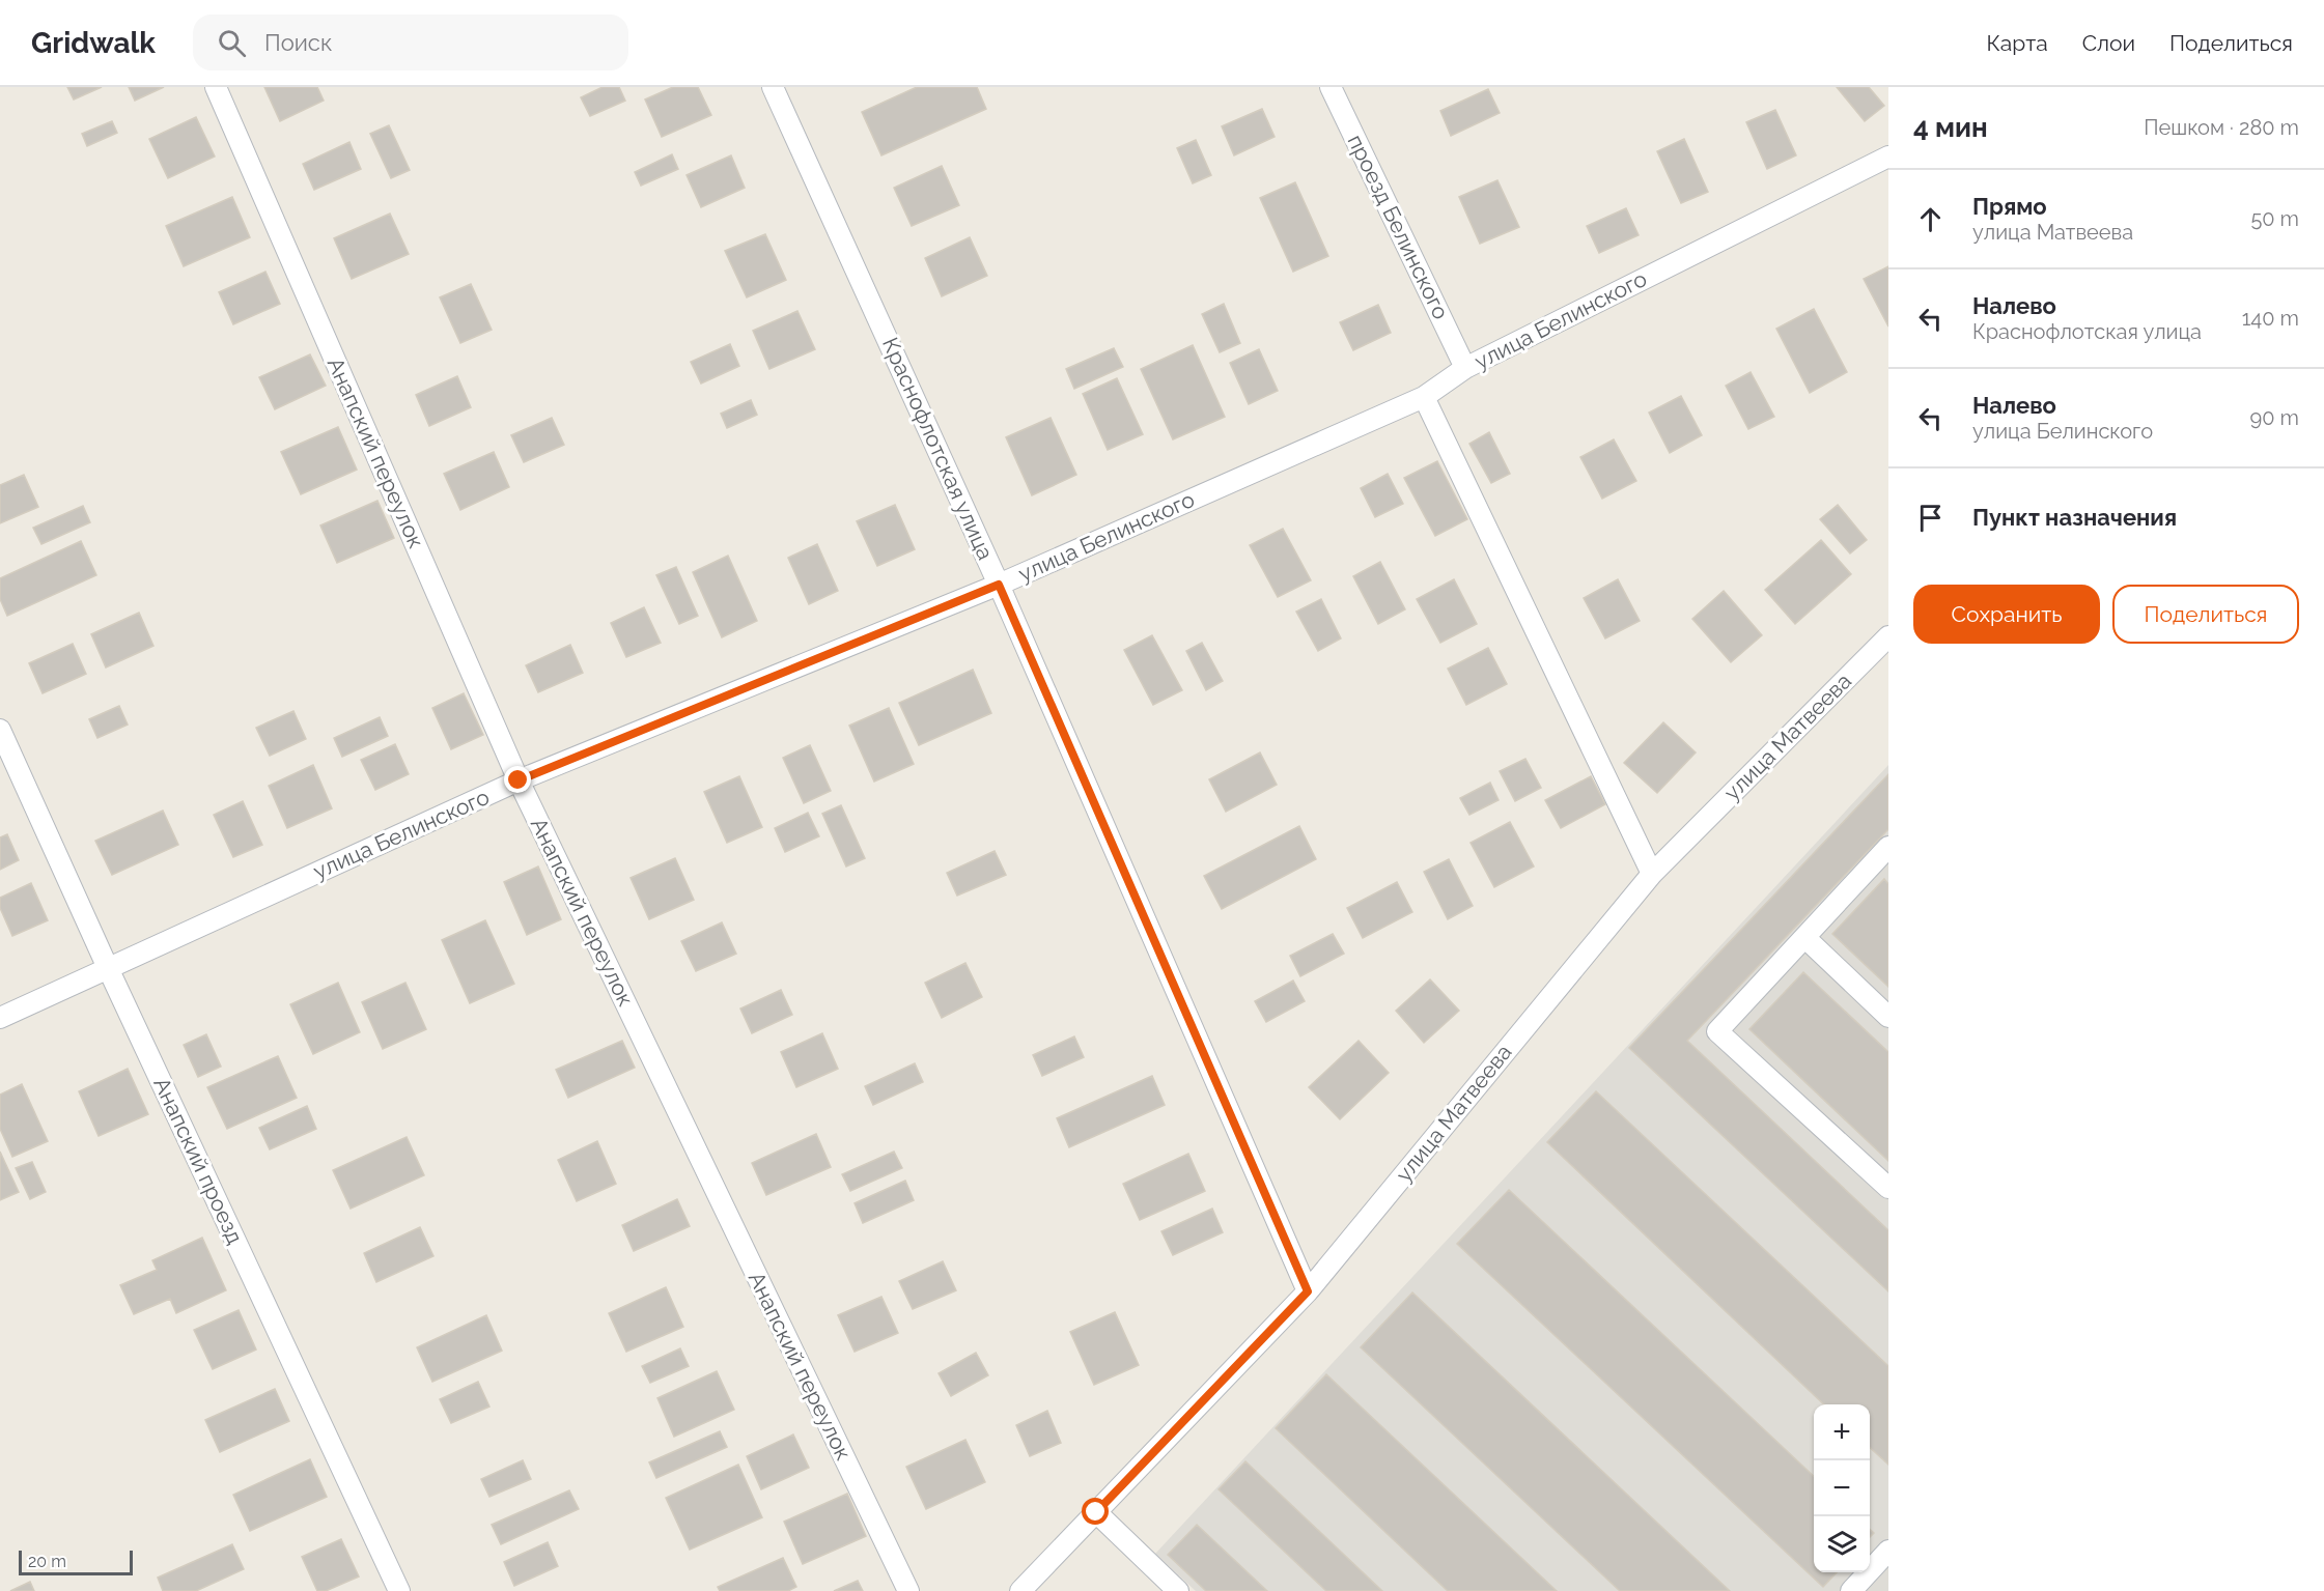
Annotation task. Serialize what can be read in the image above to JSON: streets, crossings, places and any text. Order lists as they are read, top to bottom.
{
  "streets": {
    "lane": [
      "проезд Белинского",
      "улица Белинского",
      "Краснофлотская улица",
      "Анапский переулок",
      "улица Матвеева",
      "Анапский проезд"
    ]
  },
  "crossings": [
    ["проезд Белинского", "улица Белинского"],
    ["улица Белинского", "Краснофлотская улица"],
    ["улица Белинского", "Анапский переулок"],
    ["улица Белинского", "Анапский проезд"],
    ["Краснофлотская улица", "улица Матвеева"]
  ],
  "scale_bar": "20 m",
  "page": {
    "header": "Gridwalk",
    "search": "Поиск",
    "nav": ["Карта", "Слои", "Поделиться"],
    "heading": ["4 мин", "Пешком · 280 m"],
    "list": [
      ["Прямо", "улица Матвеева", "50 m"],
      ["Налево", "Краснофлотская улица", "140 m"],
      ["Налево", "улица Белинского", "90 m"],
      "Пункт назначения"
    ],
    "buttons": ["Сохранить", "Поделиться"],
    "map_buttons": ["+", "−"],
    "scale": "20 m"
  }
}
